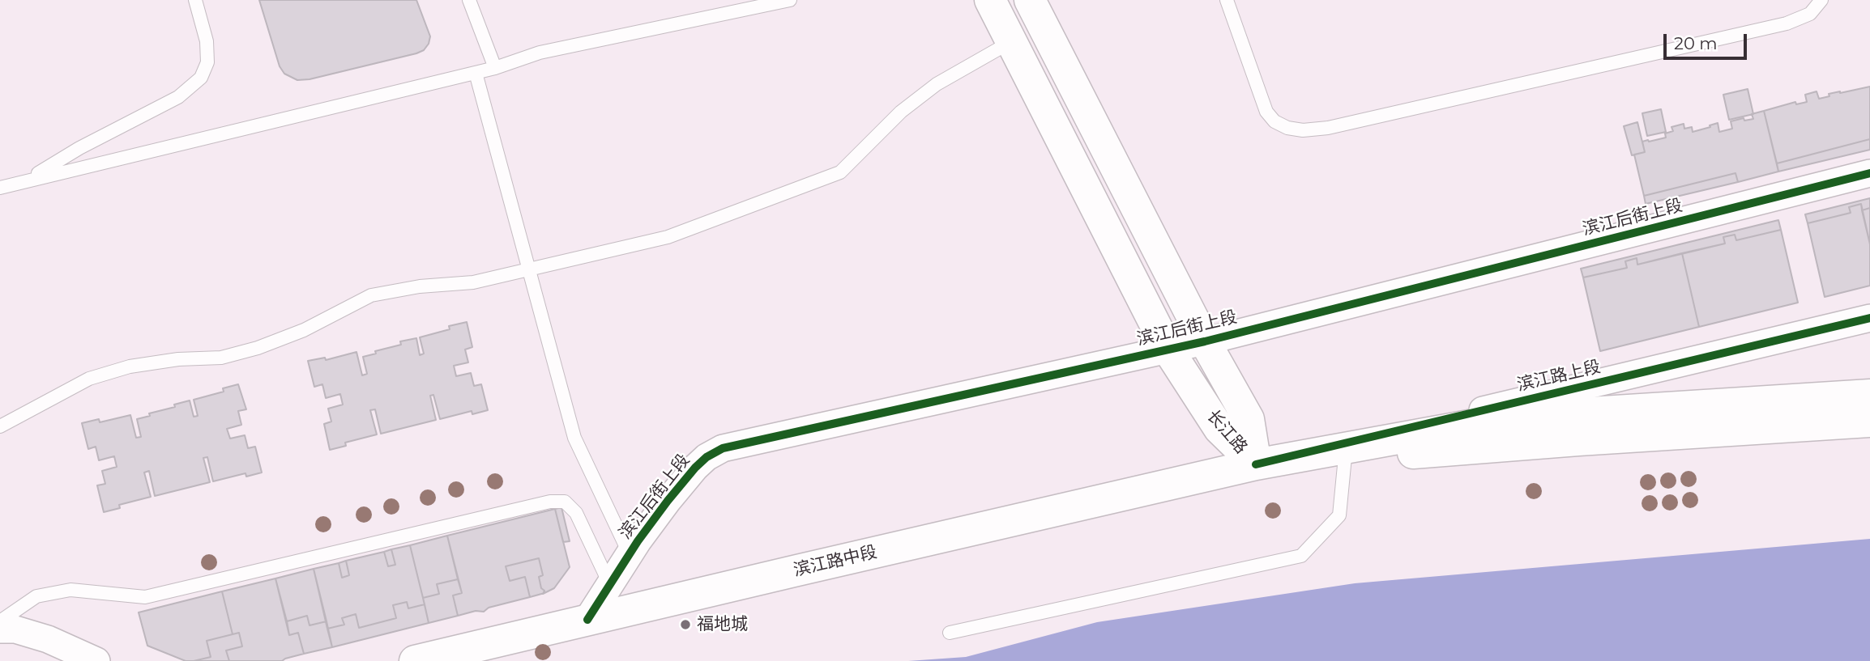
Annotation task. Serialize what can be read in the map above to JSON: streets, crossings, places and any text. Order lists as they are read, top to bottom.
{
  "streets": {
    "main road": ["滨江路上段", "长江路", "滨江路中段"],
    "street": ["滨江后街上段"]
  },
  "crossings": [
    ["滨江后街上段", "长江路"],
    ["滨江后街上段", "滨江路中段"],
    ["滨江路上段", "长江路"],
    ["滨江路上段", "滨江路中段"],
    ["长江路", "滨江路中段"]
  ],
  "places": ["福地城"],
  "scale_bar": "20 m"
}
